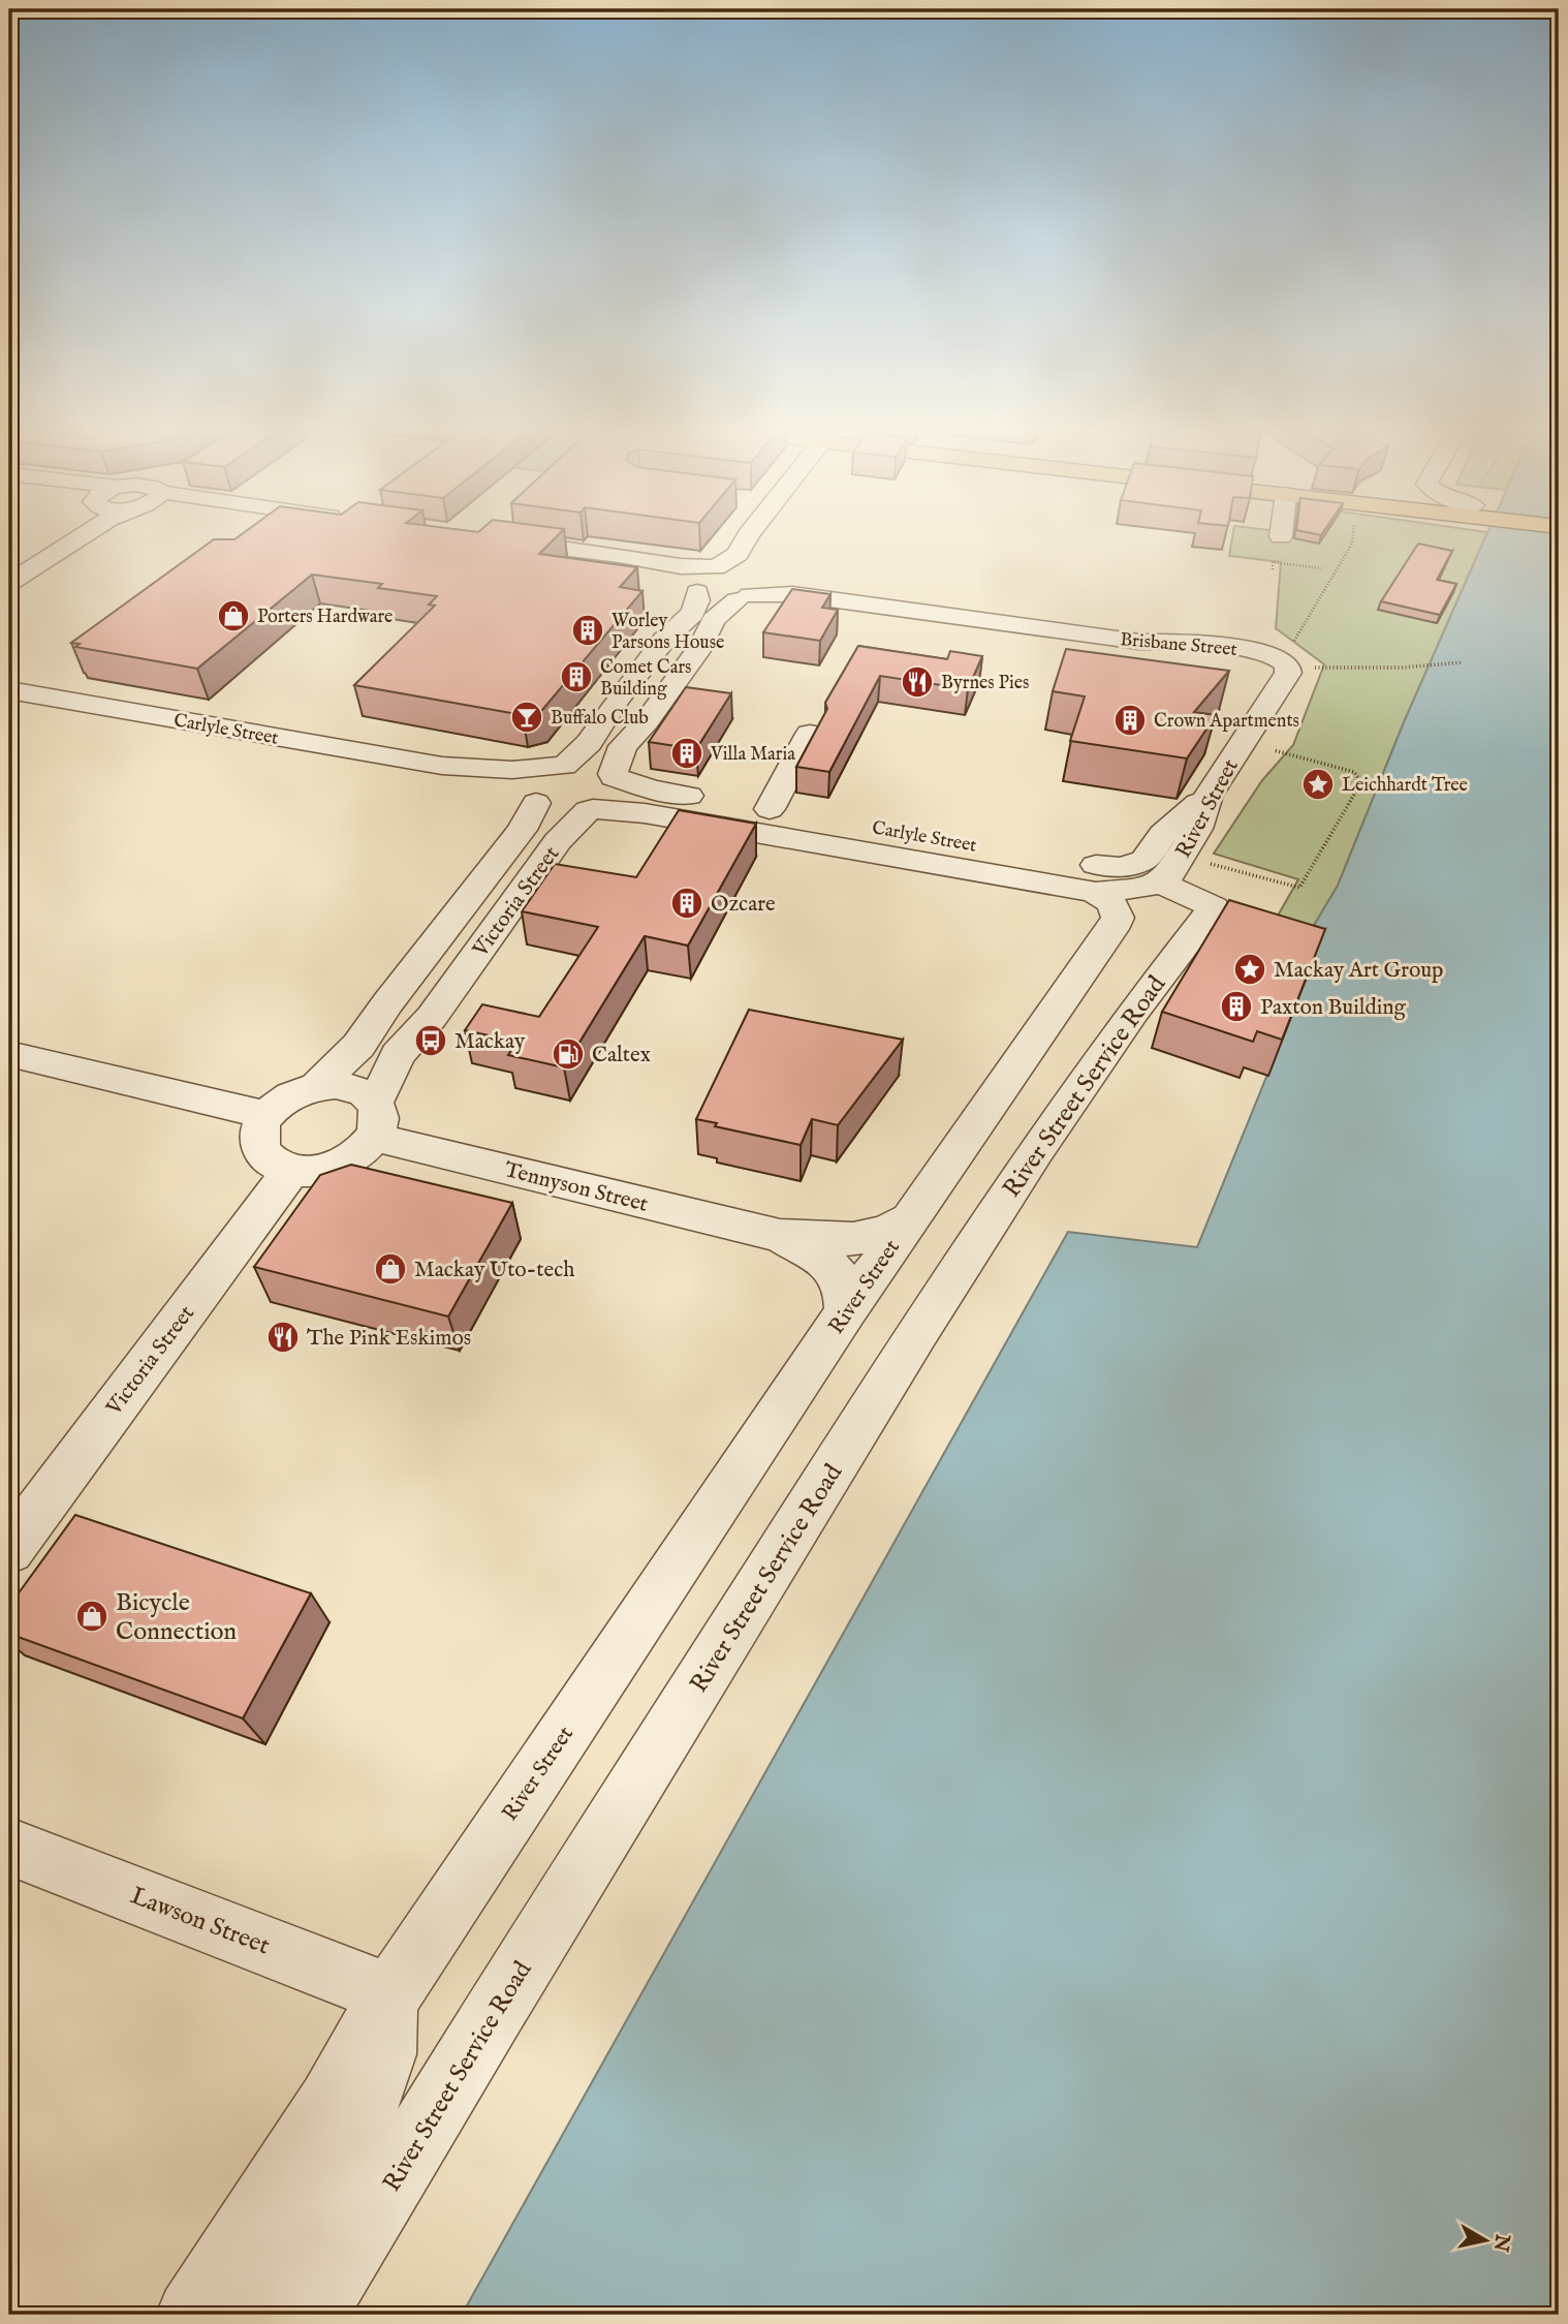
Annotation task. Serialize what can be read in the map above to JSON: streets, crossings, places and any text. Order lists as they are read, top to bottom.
{
  "streets": {
    "street": [
      "Brisbane Street",
      "Carlyle Street",
      "River Street",
      "Victoria Street",
      "River Street Service Road",
      "Tennyson Street",
      "Lawson Street"
    ]
  },
  "crossings": [
    ["Brisbane Street", "River Street"],
    ["Carlyle Street", "River Street"],
    ["Carlyle Street", "Victoria Street"],
    ["River Street", "River Street Service Road"],
    ["River Street", "Tennyson Street"],
    ["River Street", "Lawson Street"],
    ["Victoria Street", "Tennyson Street"]
  ],
  "places": {
    "shop": ["Porters Hardware", "Mackay Uto-tech", "Bicycle Connection"],
    "building": [
      "Worley Parsons House",
      "Comet Cars Building",
      "Crown Apartments",
      "Villa Maria",
      "Ozcare",
      "Paxton Building"
    ],
    "restaurant": ["Byrnes Pies", "The Pink Eskimos"],
    "bar": ["Buffalo Club"],
    "place": ["Leichhardt Tree", "Mackay Art Group"],
    "bus stop": ["Mackay"],
    "fuel station": ["Caltex"]
  },
  "north": "right"
}
